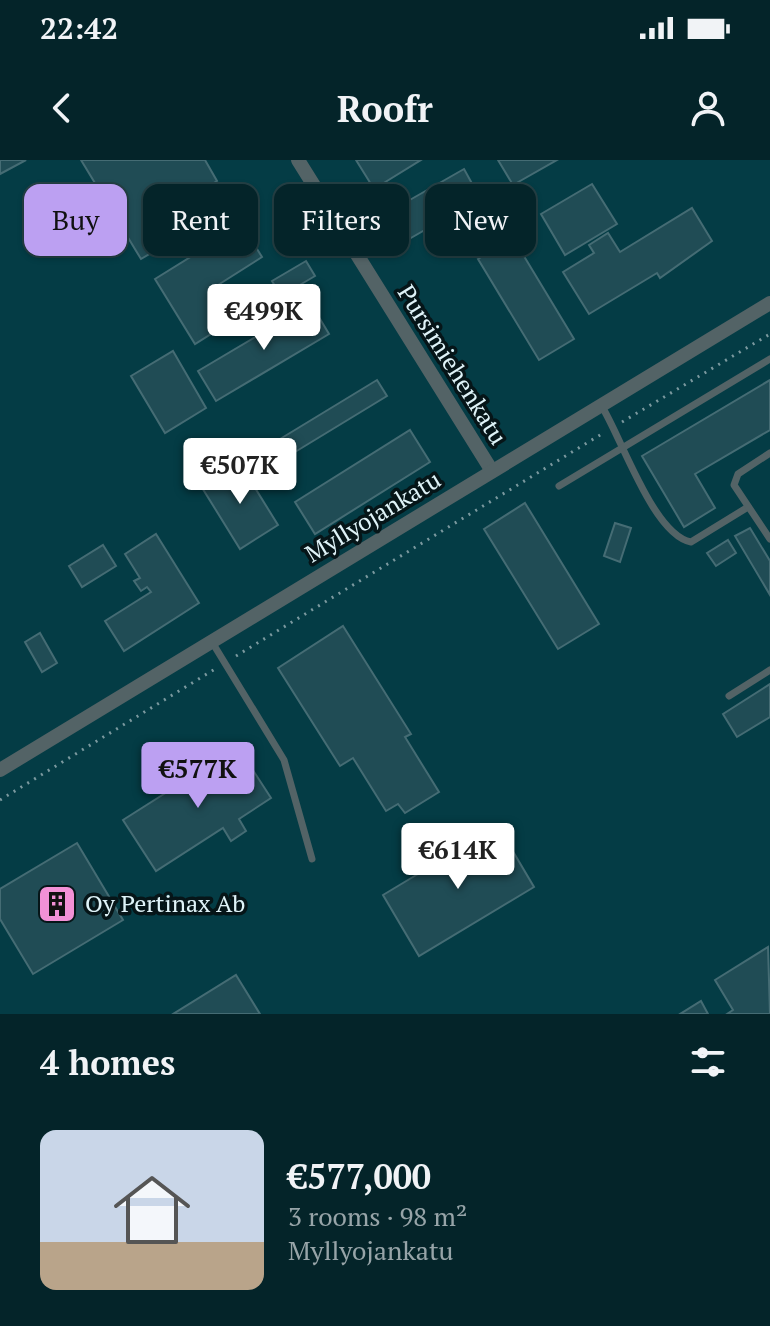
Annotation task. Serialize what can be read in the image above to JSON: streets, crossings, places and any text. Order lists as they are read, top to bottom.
{
  "streets": {
    "street": ["Pursimiehenkatu", "Myllyojankatu"]
  },
  "crossings": [
    ["Pursimiehenkatu", "Myllyojankatu"]
  ],
  "places": {
    "building": ["Oy Pertinax Ab"]
  },
  "page": {
    "status": "22:42",
    "header": "Roofr",
    "chip": [
      "Buy",
      "Rent",
      "Filters",
      "New"
    ],
    "price": [
      "€499K",
      "€507K",
      "€577K",
      "€614K"
    ],
    "heading": "4 homes",
    "list": [
      {
        "name": "€577,000",
        "note": "3 rooms · 98 m² · Myllyojankatu"
      }
    ]
  }
}
